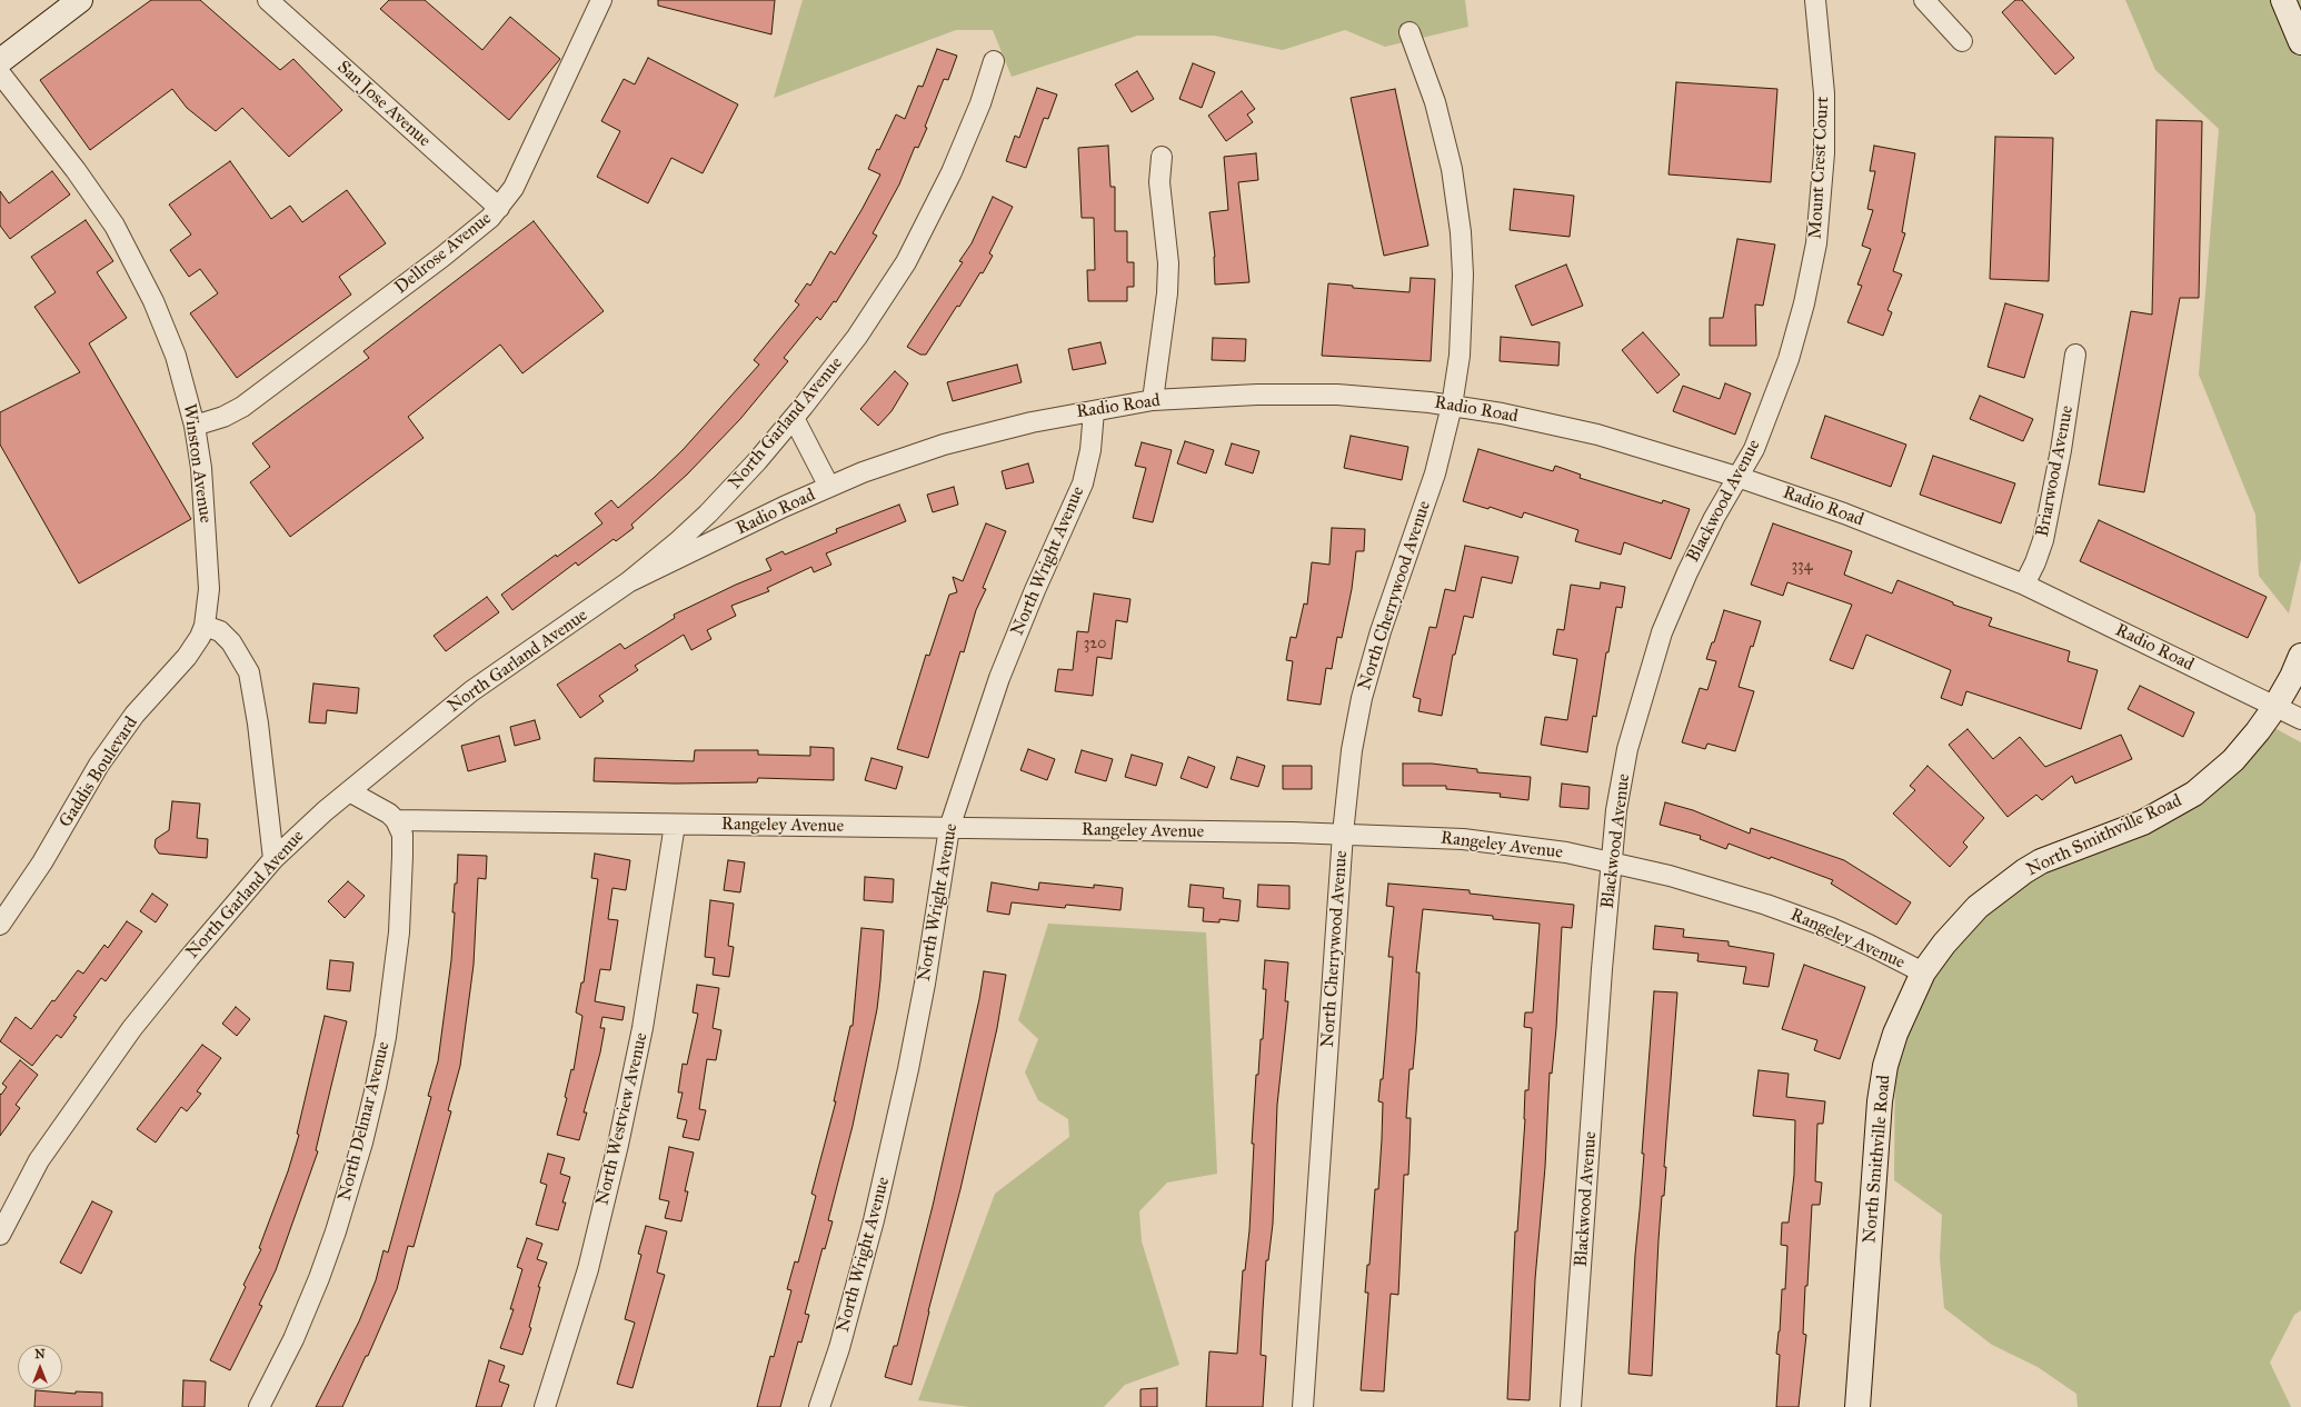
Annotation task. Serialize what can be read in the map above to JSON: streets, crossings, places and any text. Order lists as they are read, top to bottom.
{
  "streets": {
    "main road": ["North Smithville Road"],
    "street": [
      "San Jose Avenue",
      "Mount Crest Court",
      "Dellrose Avenue",
      "Radio Road",
      "North Garland Avenue",
      "Winston Avenue",
      "Briarwood Avenue",
      "Blackwood Avenue",
      "North Wright Avenue",
      "North Cherrywood Avenue",
      "Gaddis Boulevard",
      "Rangeley Avenue",
      "North Westview Avenue",
      "North Delmar Avenue"
    ]
  },
  "crossings": [
    ["San Jose Avenue", "Dellrose Avenue"],
    ["Mount Crest Court", "Blackwood Avenue"],
    ["Dellrose Avenue", "Winston Avenue"],
    ["Radio Road", "North Garland Avenue"],
    ["Radio Road", "Briarwood Avenue"],
    ["Radio Road", "Blackwood Avenue"],
    ["Radio Road", "North Wright Avenue"],
    ["Radio Road", "North Cherrywood Avenue"],
    ["Radio Road", "North Smithville Road"],
    ["Winston Avenue", "Gaddis Boulevard"],
    ["Blackwood Avenue", "Rangeley Avenue"],
    ["North Wright Avenue", "Rangeley Avenue"],
    ["North Cherrywood Avenue", "Rangeley Avenue"],
    ["Rangeley Avenue", "North Smithville Road"],
    ["Rangeley Avenue", "North Westview Avenue"],
    ["Rangeley Avenue", "North Delmar Avenue"]
  ],
  "house_numbers": ["334", "320"],
  "north": "top"
}
